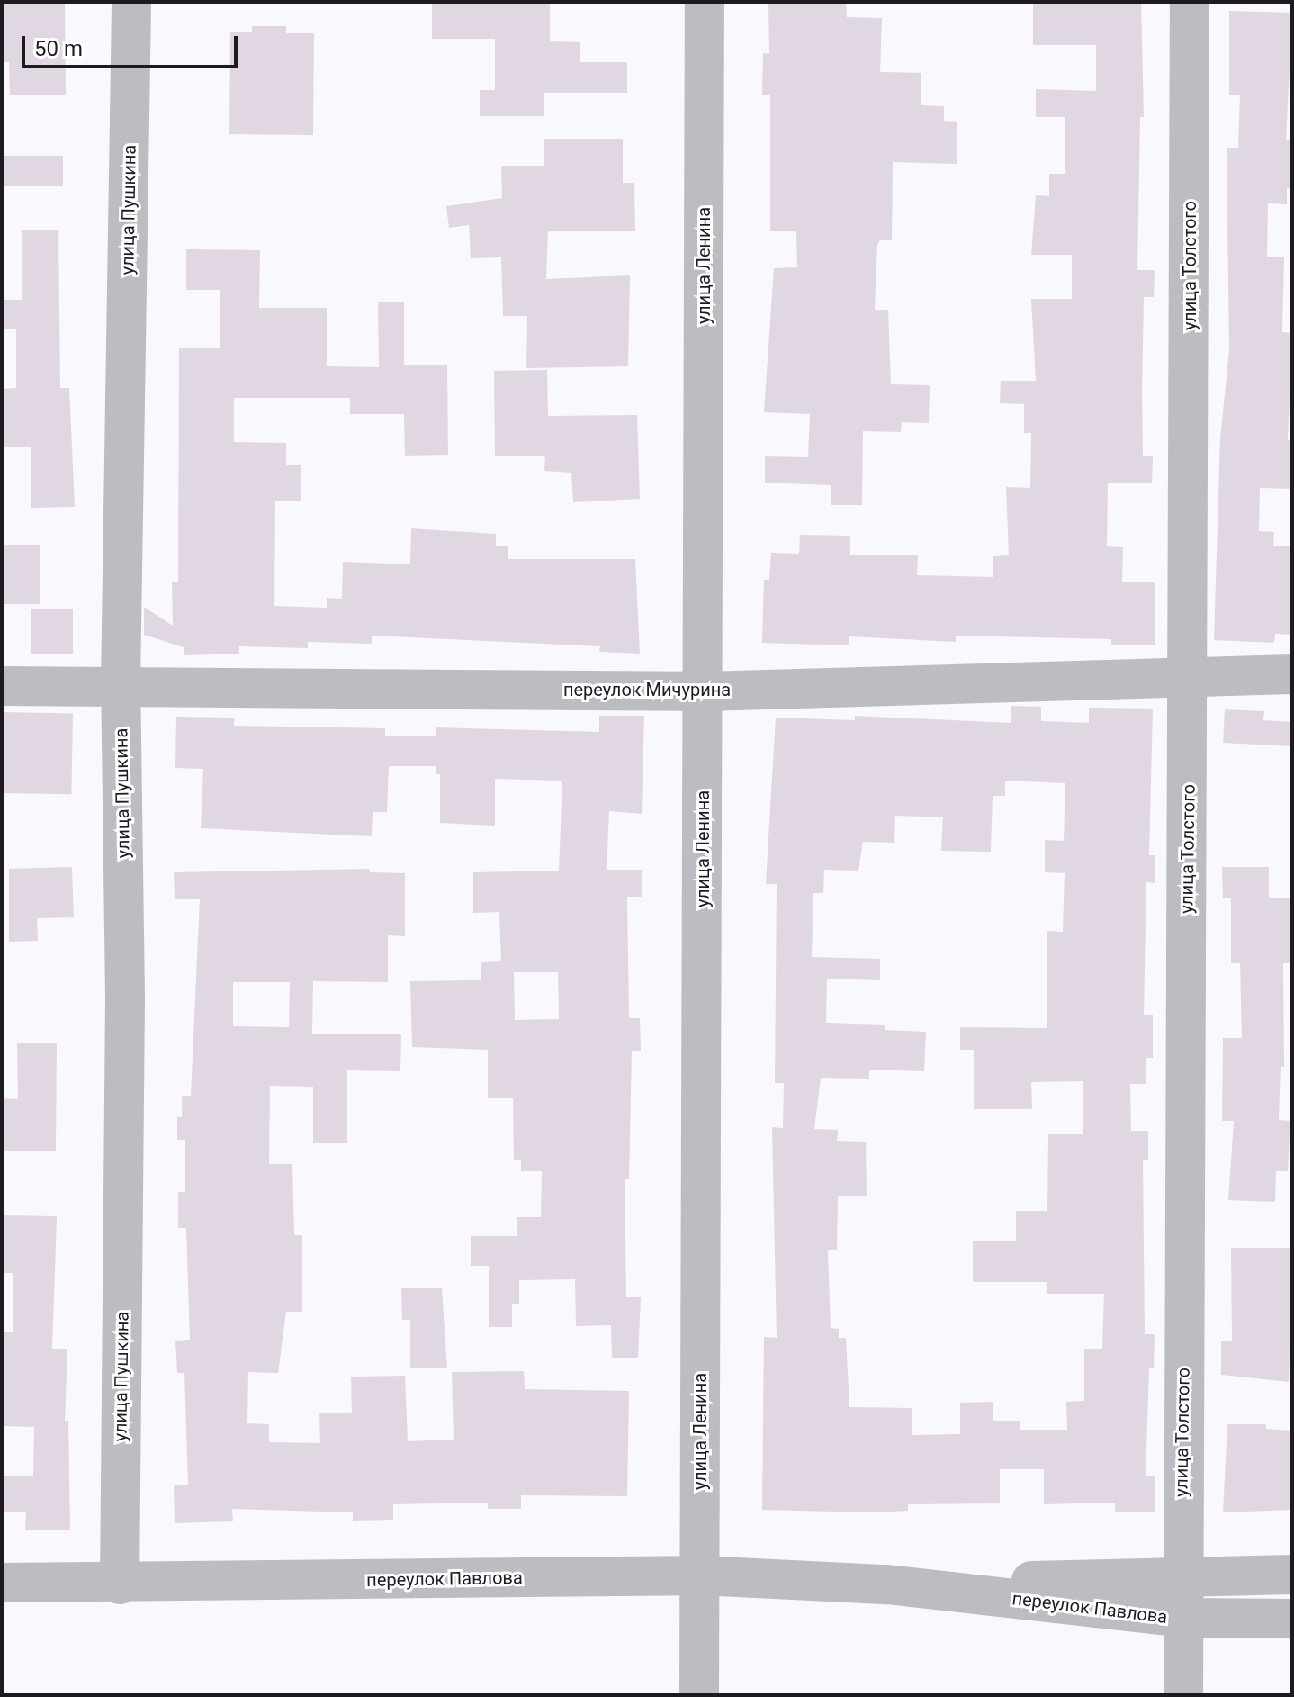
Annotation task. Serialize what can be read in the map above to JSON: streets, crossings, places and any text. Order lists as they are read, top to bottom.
{
  "streets": {
    "street": [
      "улица Пушкина",
      "улица Ленина",
      "улица Толстого",
      "переулок Мичурина",
      "переулок Павлова"
    ]
  },
  "crossings": [
    ["улица Пушкина", "переулок Мичурина"],
    ["улица Пушкина", "переулок Павлова"],
    ["улица Ленина", "переулок Мичурина"],
    ["улица Ленина", "переулок Павлова"],
    ["улица Толстого", "переулок Мичурина"],
    ["улица Толстого", "переулок Павлова"]
  ],
  "scale_bar": "50 m"
}
